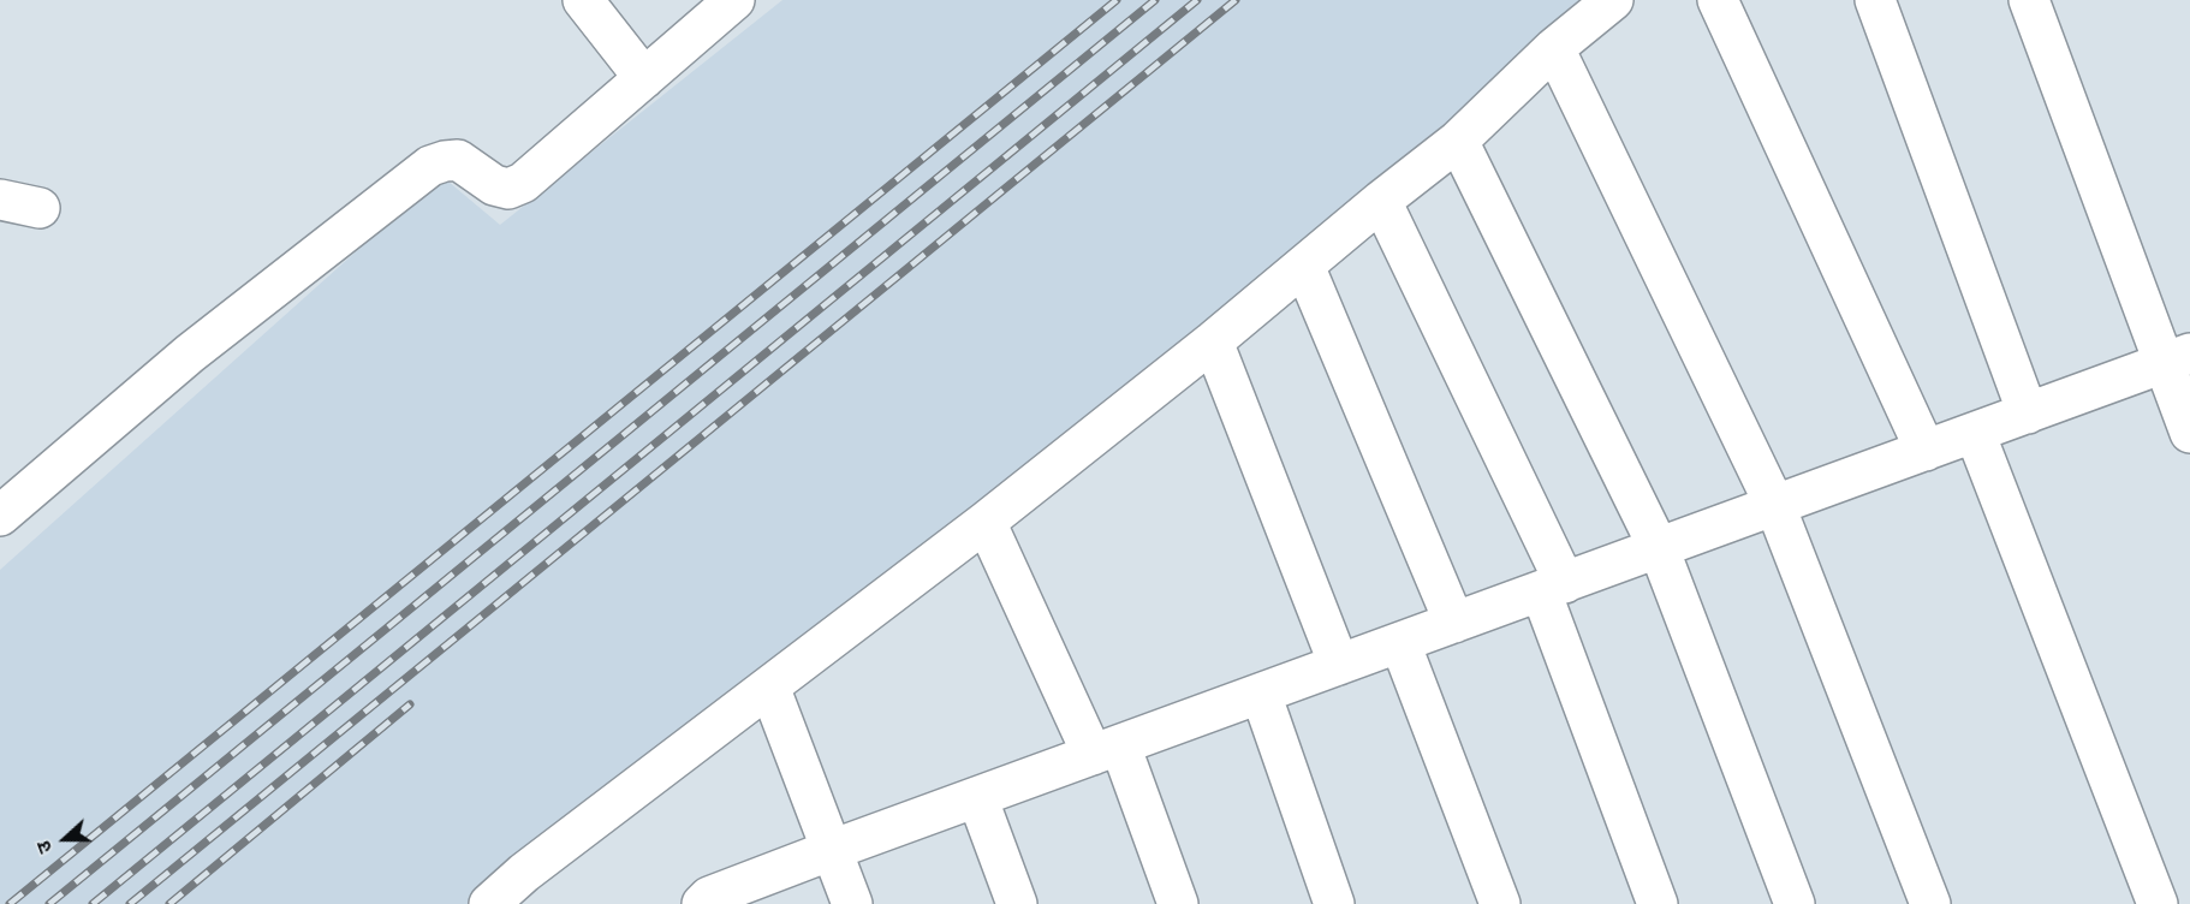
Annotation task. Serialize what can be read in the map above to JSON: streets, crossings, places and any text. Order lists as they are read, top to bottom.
{
  "north": "left"
}
